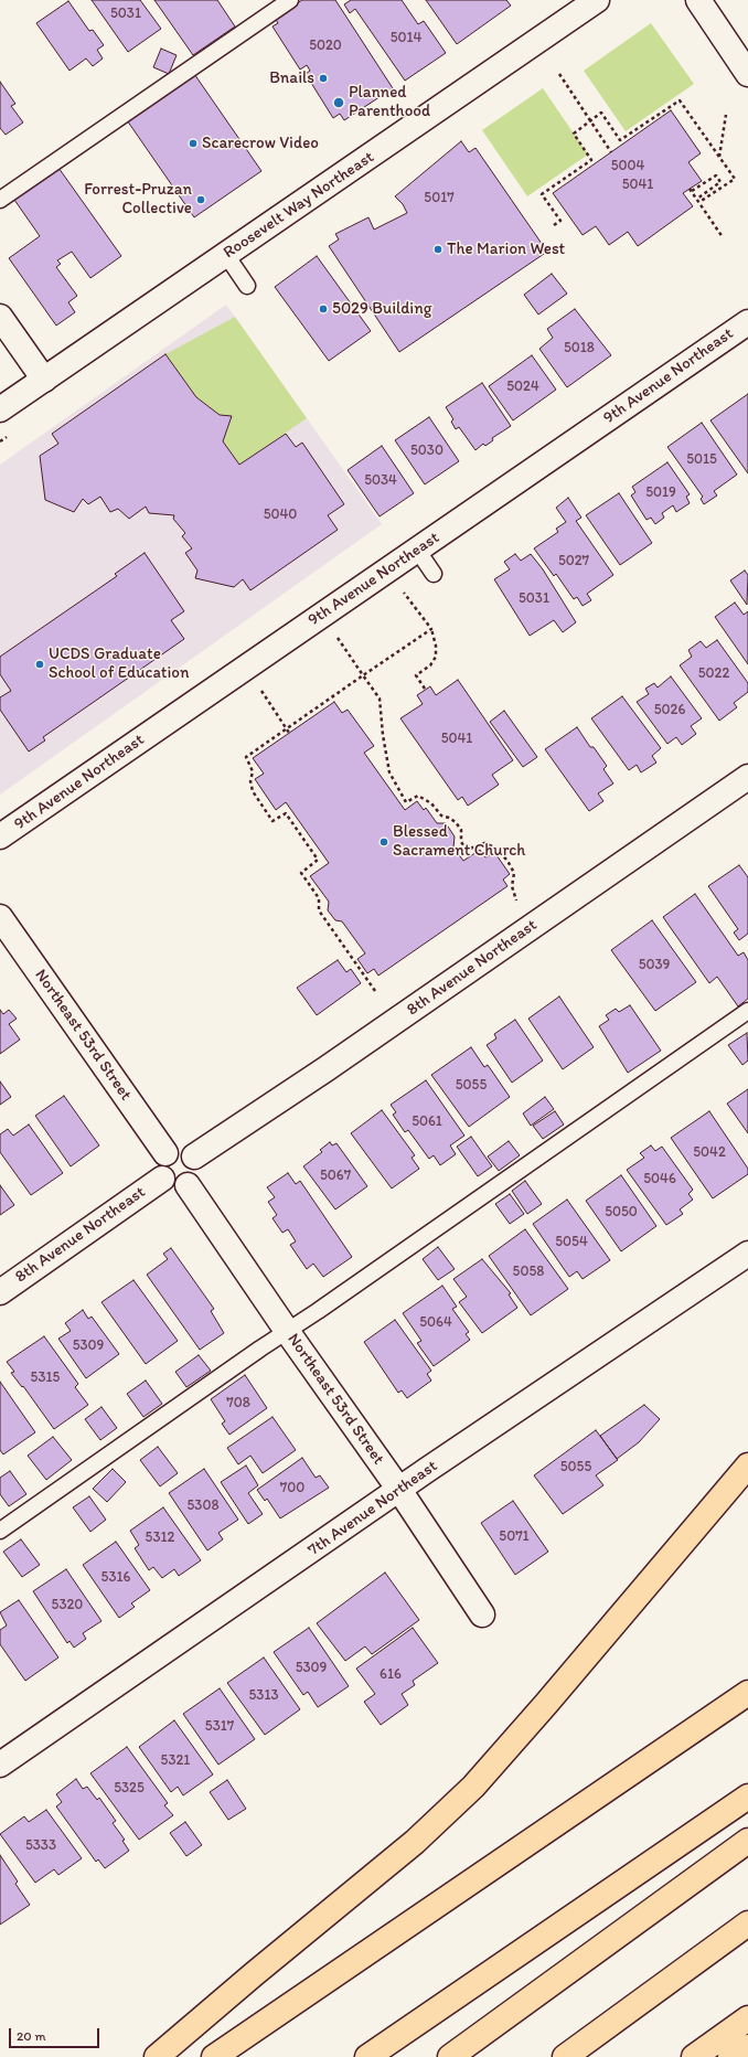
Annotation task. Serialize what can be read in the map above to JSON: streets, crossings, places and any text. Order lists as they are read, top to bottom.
{
  "streets": {
    "street": [
      "Roosevelt Way Northeast",
      "9th Avenue Northeast",
      "8th Avenue Northeast",
      "Northeast 53rd Street",
      "7th Avenue Northeast"
    ]
  },
  "crossings": [
    ["8th Avenue Northeast", "Northeast 53rd Street"],
    ["Northeast 53rd Street", "7th Avenue Northeast"]
  ],
  "places": [
    "Bnails",
    "Planned Parenthood",
    "Scarecrow Video",
    "Forrest-Pruzan Collective",
    "The Marion West",
    "5029 Building",
    "UCDS Graduate School of Education",
    "Blessed Sacrament Church"
  ],
  "house_numbers": [
    "5031",
    "5014",
    "5020",
    "5004",
    "5041",
    "5017",
    "5018",
    "5024",
    "5030",
    "5015",
    "5034",
    "5019",
    "5040",
    "5027",
    "5031",
    "5022",
    "5026",
    "5041",
    "5039",
    "5055",
    "5061",
    "5042",
    "5067",
    "5046",
    "5050",
    "5054",
    "5058",
    "5064",
    "5309",
    "5315",
    "708",
    "5055",
    "700",
    "5308",
    "5071",
    "5312",
    "5316",
    "5320",
    "5309",
    "616",
    "5313",
    "5317",
    "5321",
    "5325",
    "5333"
  ],
  "scale_bar": "20 m"
}
